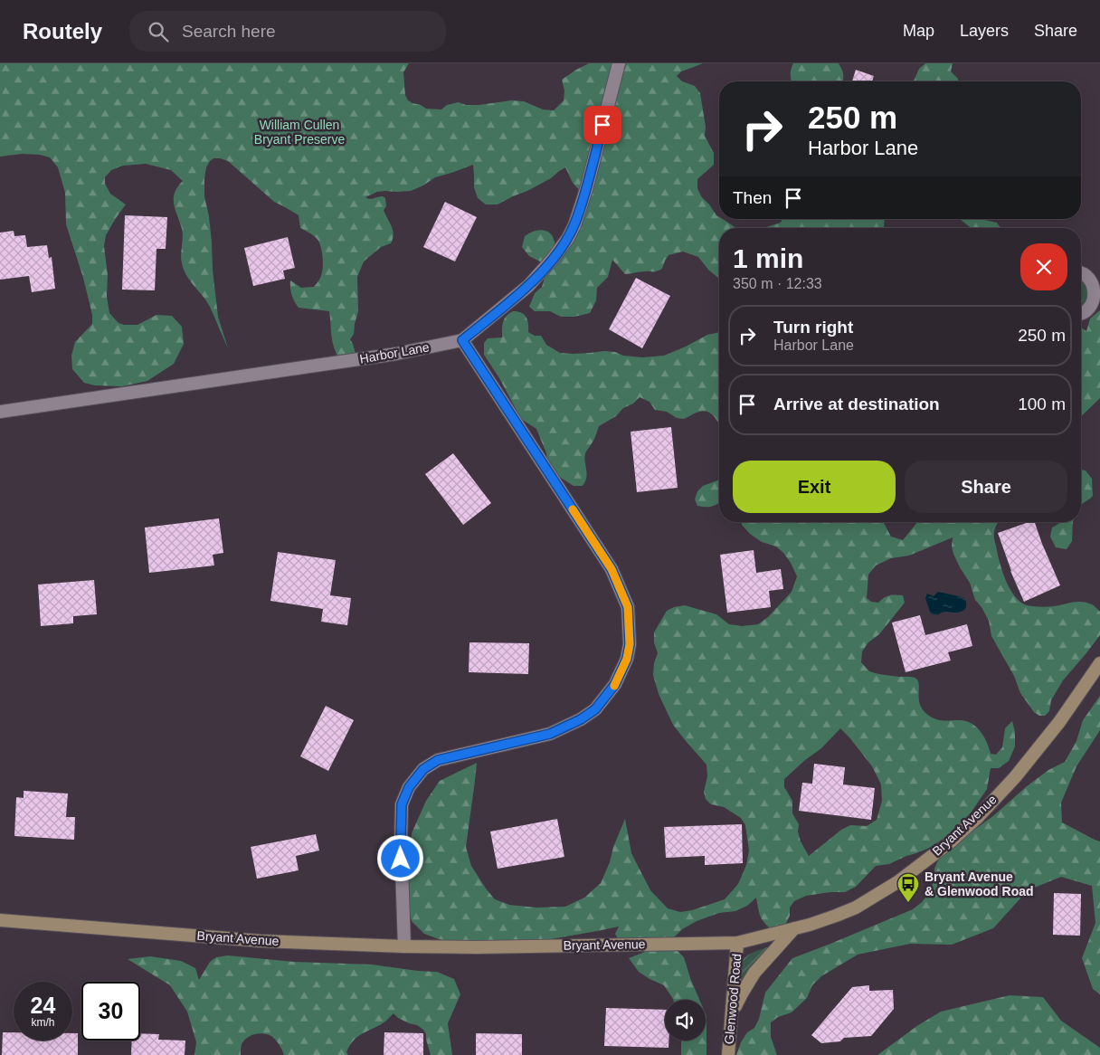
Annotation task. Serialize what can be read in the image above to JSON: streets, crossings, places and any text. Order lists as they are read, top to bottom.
{
  "streets": {
    "main road": ["Bryant Avenue", "Glenwood Road"],
    "street": ["Harbor Lane"]
  },
  "crossings": [
    ["Bryant Avenue", "Glenwood Road"]
  ],
  "parks": ["William Cullen Bryant Preserve"],
  "places": {
    "bus stop": ["Bryant Avenue & Glenwood Road"]
  },
  "page": {
    "header": "Routely",
    "search": "Search here",
    "nav": ["Map", "Layers", "Share"],
    "turn": ["250 m", "Harbor Lane"],
    "then": "Then",
    "heading": ["1 min", "350 m · 12:33"],
    "list": [
      {
        "name": "Turn right",
        "note": "Harbor Lane",
        "value": "250 m"
      },
      {
        "name": "Arrive at destination",
        "value": "100 m"
      }
    ],
    "buttons": ["Exit", "Share"],
    "speed": "24 km/h",
    "limit": "30"
  }
}
